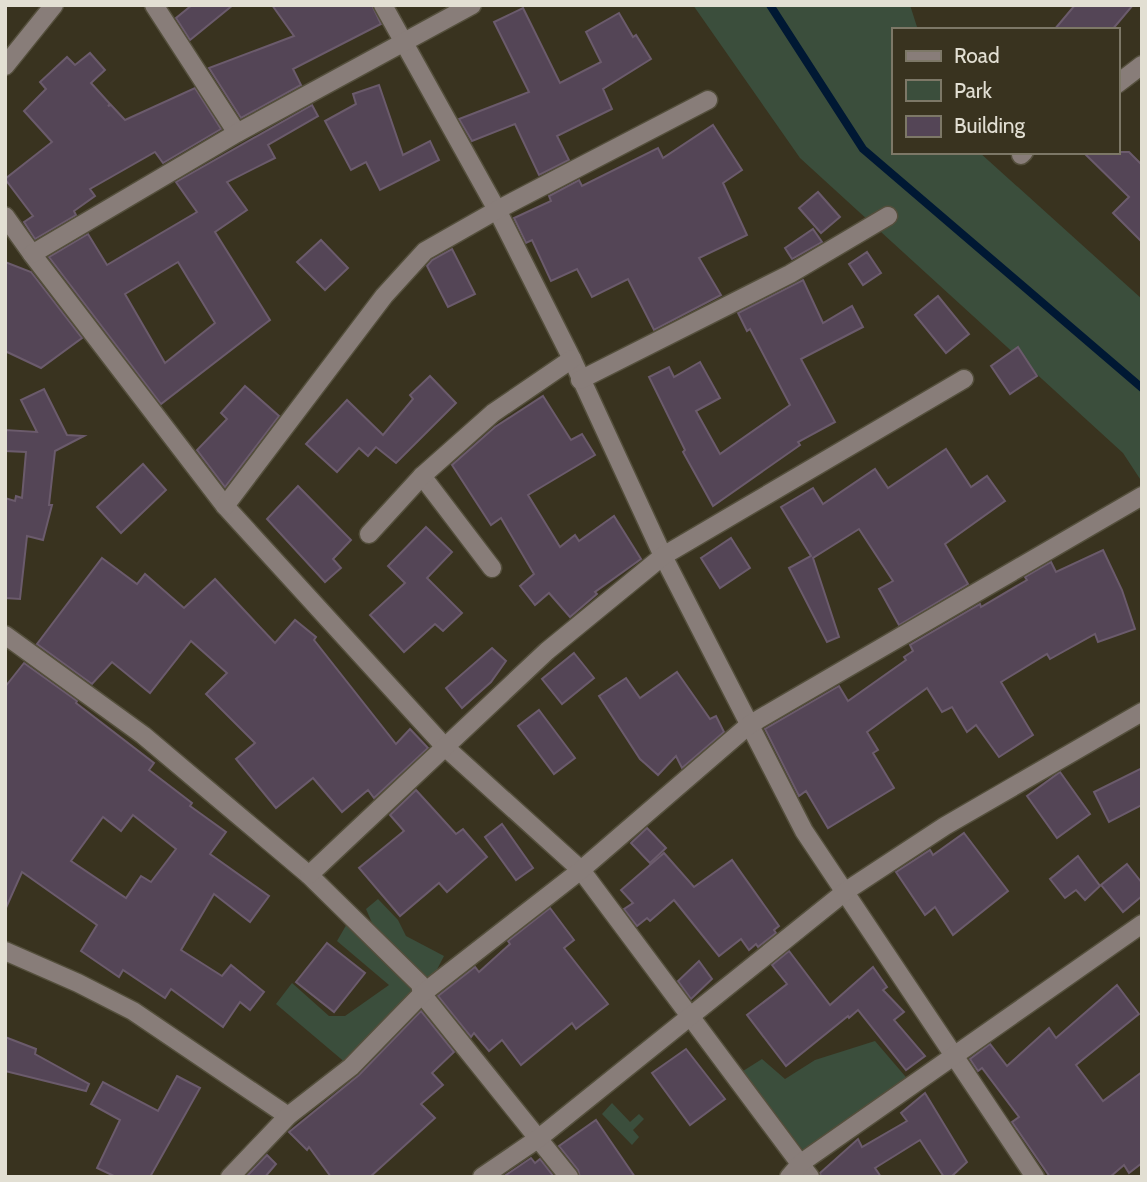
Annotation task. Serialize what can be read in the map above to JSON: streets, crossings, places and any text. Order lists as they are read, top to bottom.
{
  "legend": ["Road", "Park", "Building"]
}
